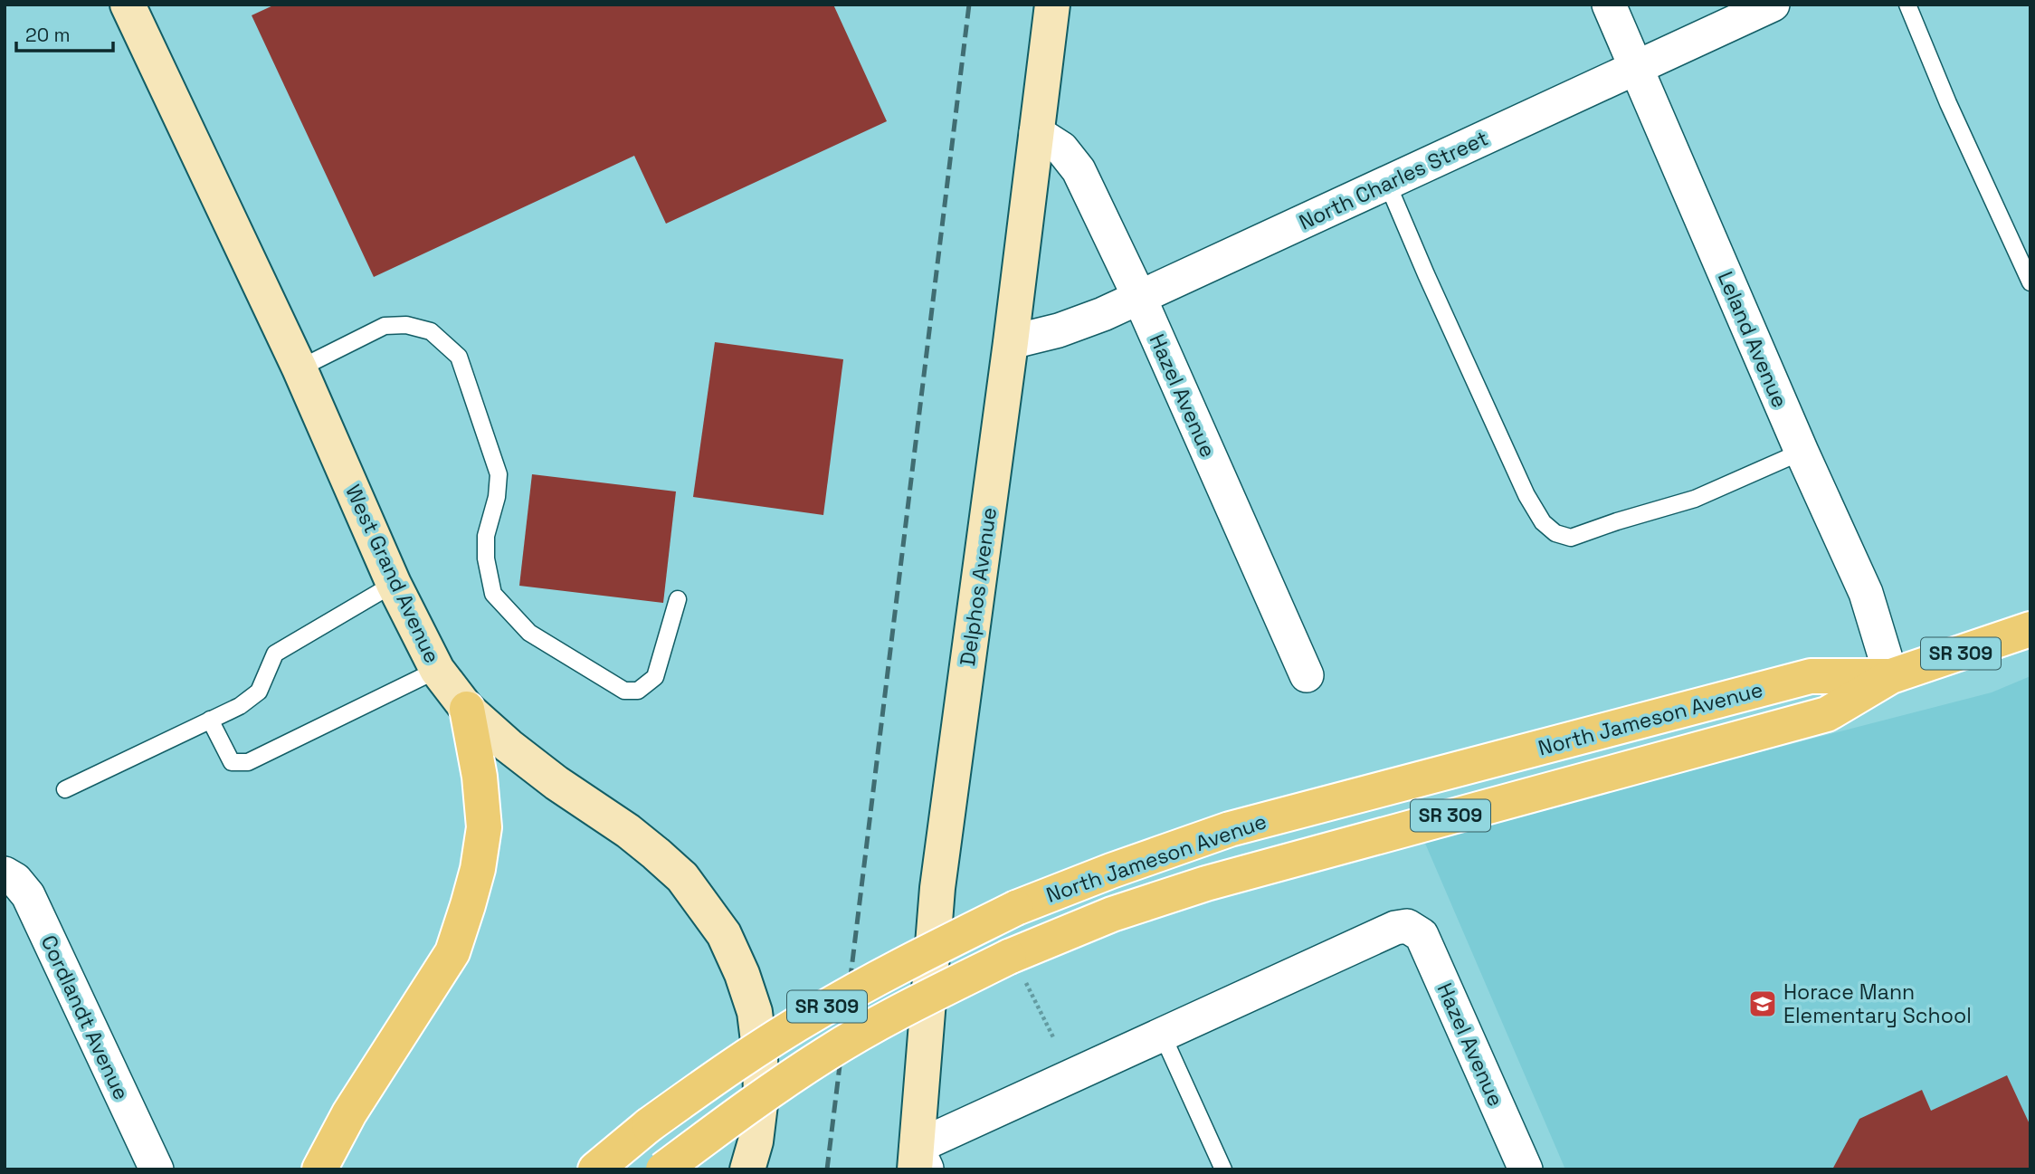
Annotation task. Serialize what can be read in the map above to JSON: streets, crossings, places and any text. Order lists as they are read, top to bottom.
{
  "streets": {
    "main road": ["SR 309", "North Jameson Avenue"],
    "street": [
      "North Charles Street",
      "Leland Avenue",
      "Hazel Avenue",
      "West Grand Avenue",
      "Delphos Avenue",
      "Cordlandt Avenue"
    ]
  },
  "crossings": [
    ["North Charles Street", "Leland Avenue"],
    ["North Charles Street", "Hazel Avenue"],
    ["North Charles Street", "Delphos Avenue"],
    ["Leland Avenue", "North Jameson Avenue"],
    ["Hazel Avenue", "Delphos Avenue"]
  ],
  "places": {
    "school or university": ["Horace Mann Elementary School"]
  },
  "scale_bar": "20 m"
}
